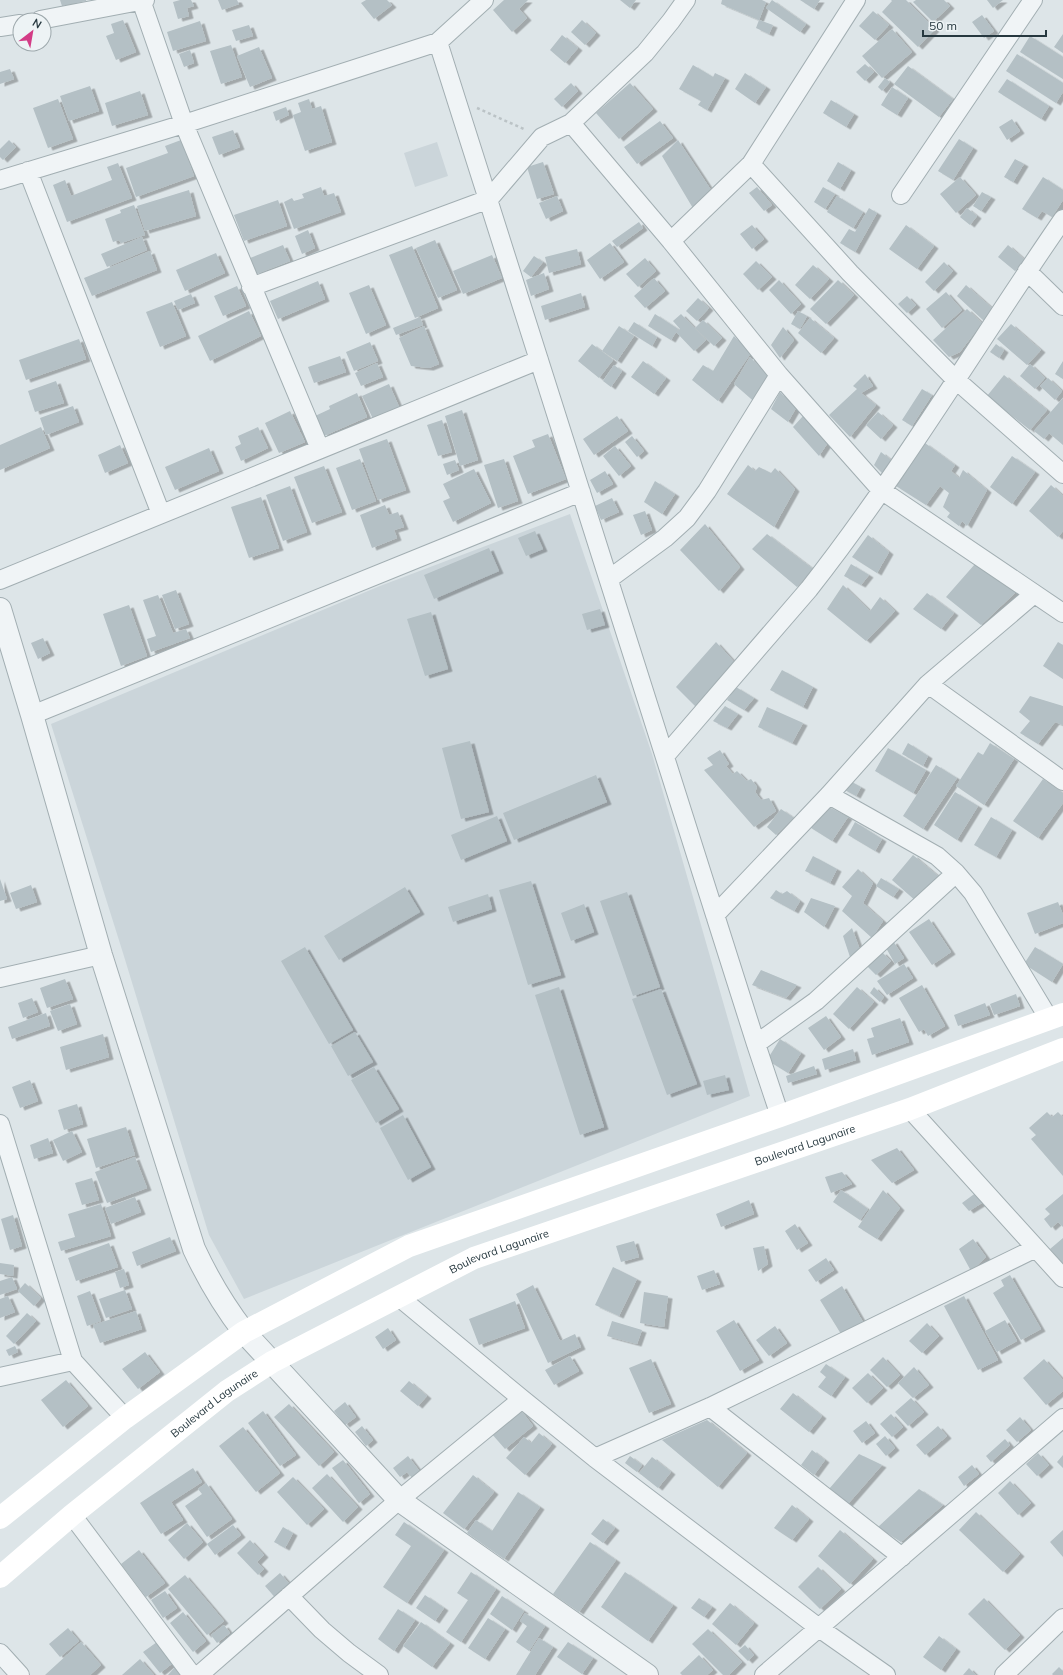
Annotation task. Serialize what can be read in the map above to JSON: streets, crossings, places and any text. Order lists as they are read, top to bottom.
{
  "streets": {
    "main road": ["Boulevard Lagunaire"]
  },
  "scale_bar": "50 m",
  "north": "top right"
}
